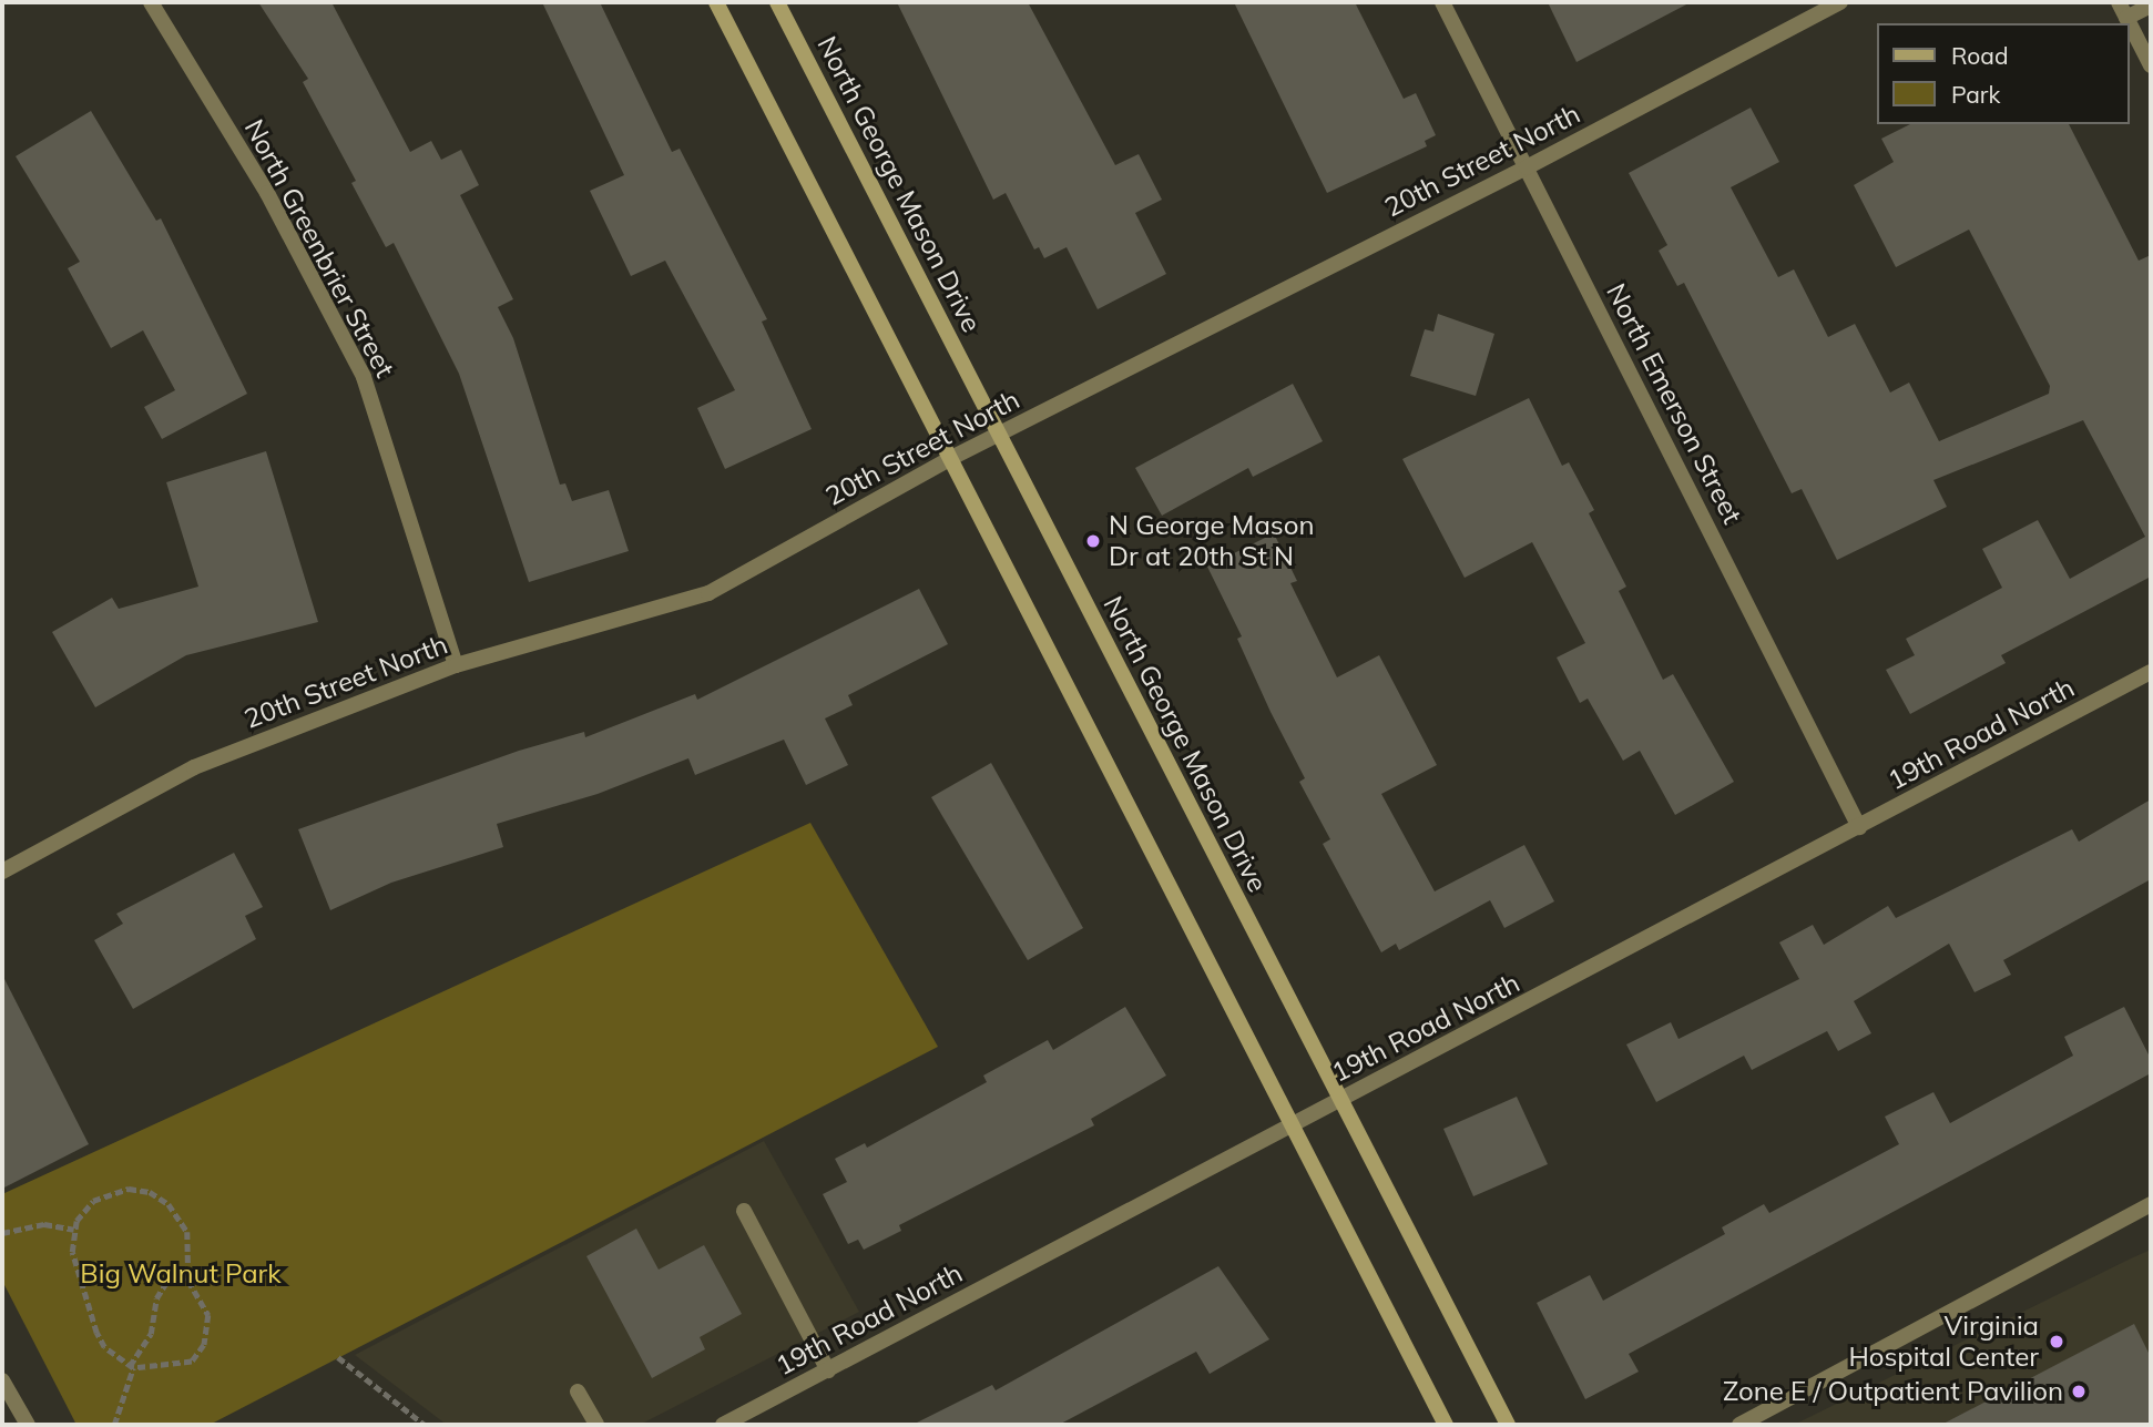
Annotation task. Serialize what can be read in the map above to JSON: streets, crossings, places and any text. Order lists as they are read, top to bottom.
{
  "streets": {
    "main road": ["North George Mason Drive"],
    "street": [
      "20th Street North",
      "North Greenbrier Street",
      "North Emerson Street",
      "19th Road North"
    ]
  },
  "crossings": [
    ["20th Street North", "North George Mason Drive"],
    ["20th Street North", "North Greenbrier Street"],
    ["20th Street North", "North Emerson Street"],
    ["North George Mason Drive", "19th Road North"],
    ["North Emerson Street", "19th Road North"]
  ],
  "parks": ["Big Walnut Park"],
  "places": ["N George Mason Dr at 20th St N", "Virginia Hospital Center", "Zone E / Outpatient Pavilion"],
  "legend": ["Road", "Park"]
}
